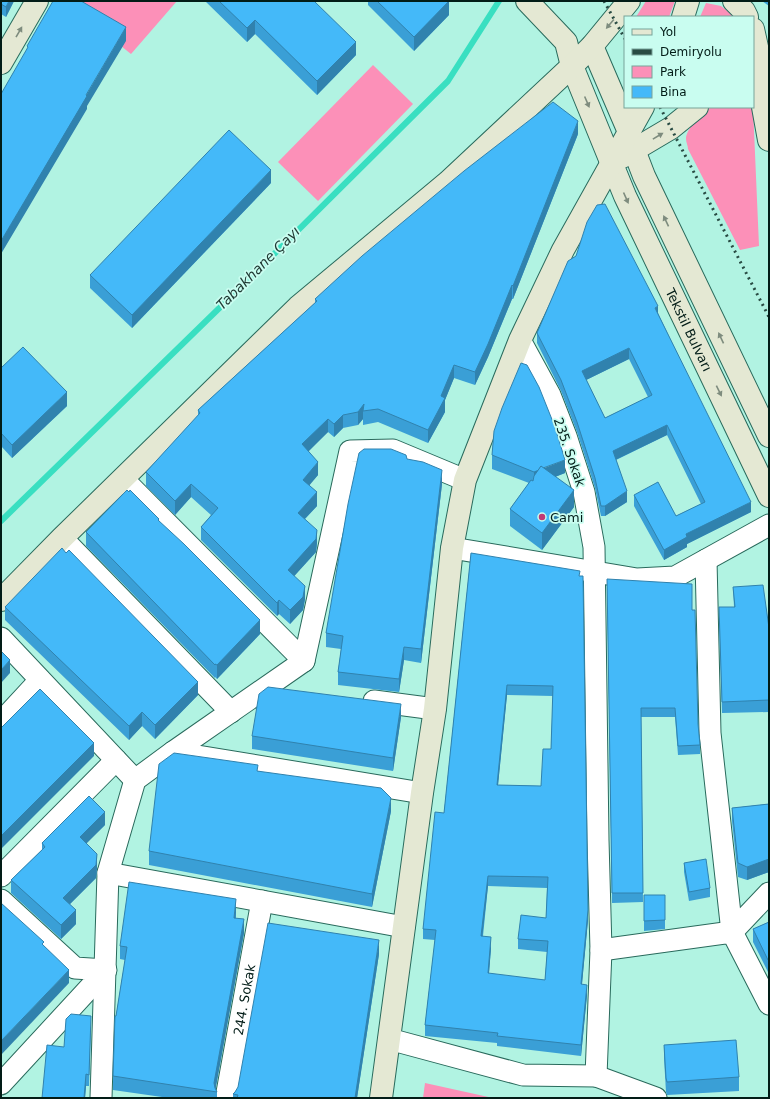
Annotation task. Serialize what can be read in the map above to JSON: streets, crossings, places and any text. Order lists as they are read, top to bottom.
{
  "streets": {
    "main road": ["Tekstil Bulvarı"],
    "street": ["235. Sokak", "244. Sokak"]
  },
  "water": ["Tabakhane Çayı"],
  "places": ["Cami"],
  "legend": [
    "Yol",
    "Demiryolu",
    "Park",
    "Bina"
  ]
}
